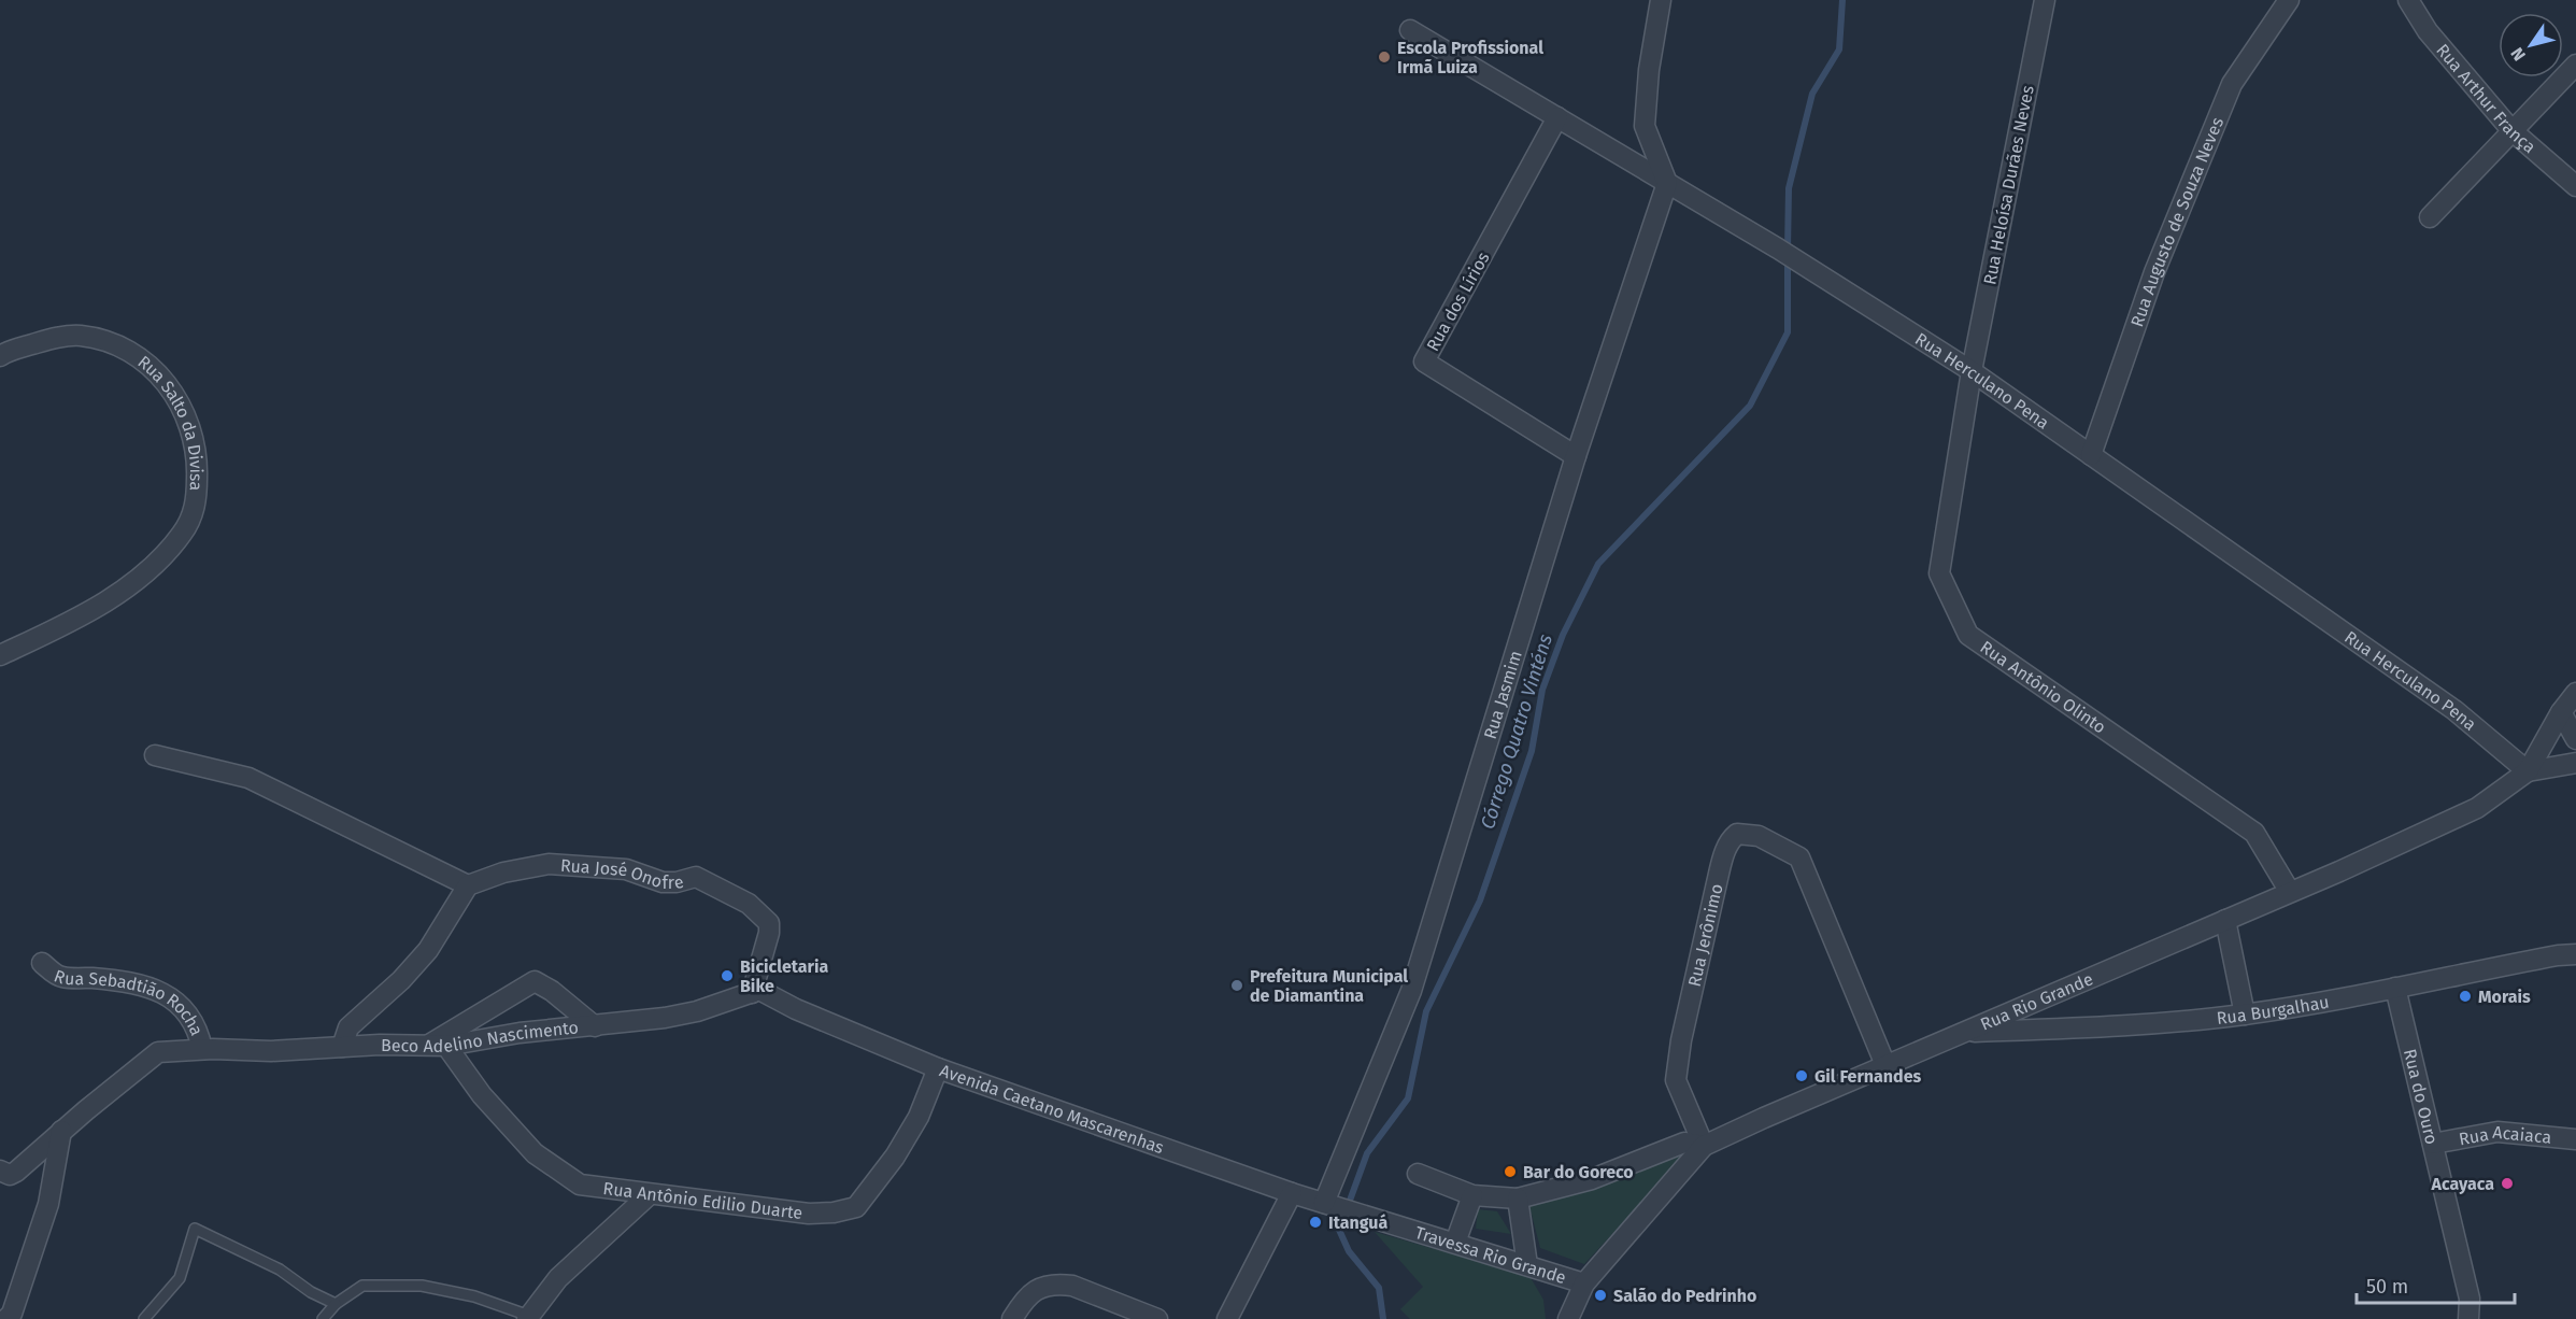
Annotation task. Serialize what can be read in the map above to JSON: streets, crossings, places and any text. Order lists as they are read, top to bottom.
{
  "streets": {
    "street": [
      "Rua Arthur França",
      "Rua Heloísa Durães Neves",
      "Rua Augusto de Souza Neves",
      "Rua dos Lírios",
      "Rua Herculano Pena",
      "Rua Salto da Divisa",
      "Rua Antônio Olinto",
      "Rua Jasmim",
      "Rua José Onofre",
      "Rua Jerônimo",
      "Rua Rio Grande",
      "Rua Sebadtião Rocha",
      "Rua Burgalhau",
      "Beco Adelino Nascimento",
      "Rua do Ouro",
      "Avenida Caetano Mascarenhas",
      "Rua Acaiaca",
      "Rua Antônio Edilio Duarte",
      "Travessa Rio Grande"
    ]
  },
  "crossings": [
    ["Rua Heloísa Durães Neves", "Rua Herculano Pena"],
    ["Rua Heloísa Durães Neves", "Rua Antônio Olinto"],
    ["Rua Augusto de Souza Neves", "Rua Herculano Pena"],
    ["Rua dos Lírios", "Rua Herculano Pena"],
    ["Rua dos Lírios", "Rua Jasmim"],
    ["Rua Herculano Pena", "Rua Antônio Olinto"],
    ["Rua Herculano Pena", "Rua Jasmim"],
    ["Rua Herculano Pena", "Rua Rio Grande"],
    ["Rua Antônio Olinto", "Rua Rio Grande"],
    ["Rua Jasmim", "Avenida Caetano Mascarenhas"],
    ["Rua José Onofre", "Beco Adelino Nascimento"],
    ["Rua José Onofre", "Avenida Caetano Mascarenhas"],
    ["Rua Jerônimo", "Rua Rio Grande"],
    ["Rua Rio Grande", "Rua Burgalhau"],
    ["Rua Rio Grande", "Travessa Rio Grande"],
    ["Rua Sebadtião Rocha", "Beco Adelino Nascimento"],
    ["Rua Burgalhau", "Rua do Ouro"],
    ["Beco Adelino Nascimento", "Avenida Caetano Mascarenhas"],
    ["Beco Adelino Nascimento", "Rua Antônio Edilio Duarte"],
    ["Rua do Ouro", "Rua Acaiaca"],
    ["Avenida Caetano Mascarenhas", "Rua Antônio Edilio Duarte"],
    ["Avenida Caetano Mascarenhas", "Travessa Rio Grande"]
  ],
  "water": ["Córrego Quatro Vinténs"],
  "places": [
    "Escola Profissional Irmã Luiza",
    "Bicicletaria Bike",
    "Prefeitura Municipal de Diamantina",
    "Morais",
    "Gil Fernandes",
    "Bar do Goreco",
    "Acayaca",
    "Itanguá",
    "Salão do Pedrinho"
  ],
  "scale_bar": "50 m",
  "north": "bottom left"
}
